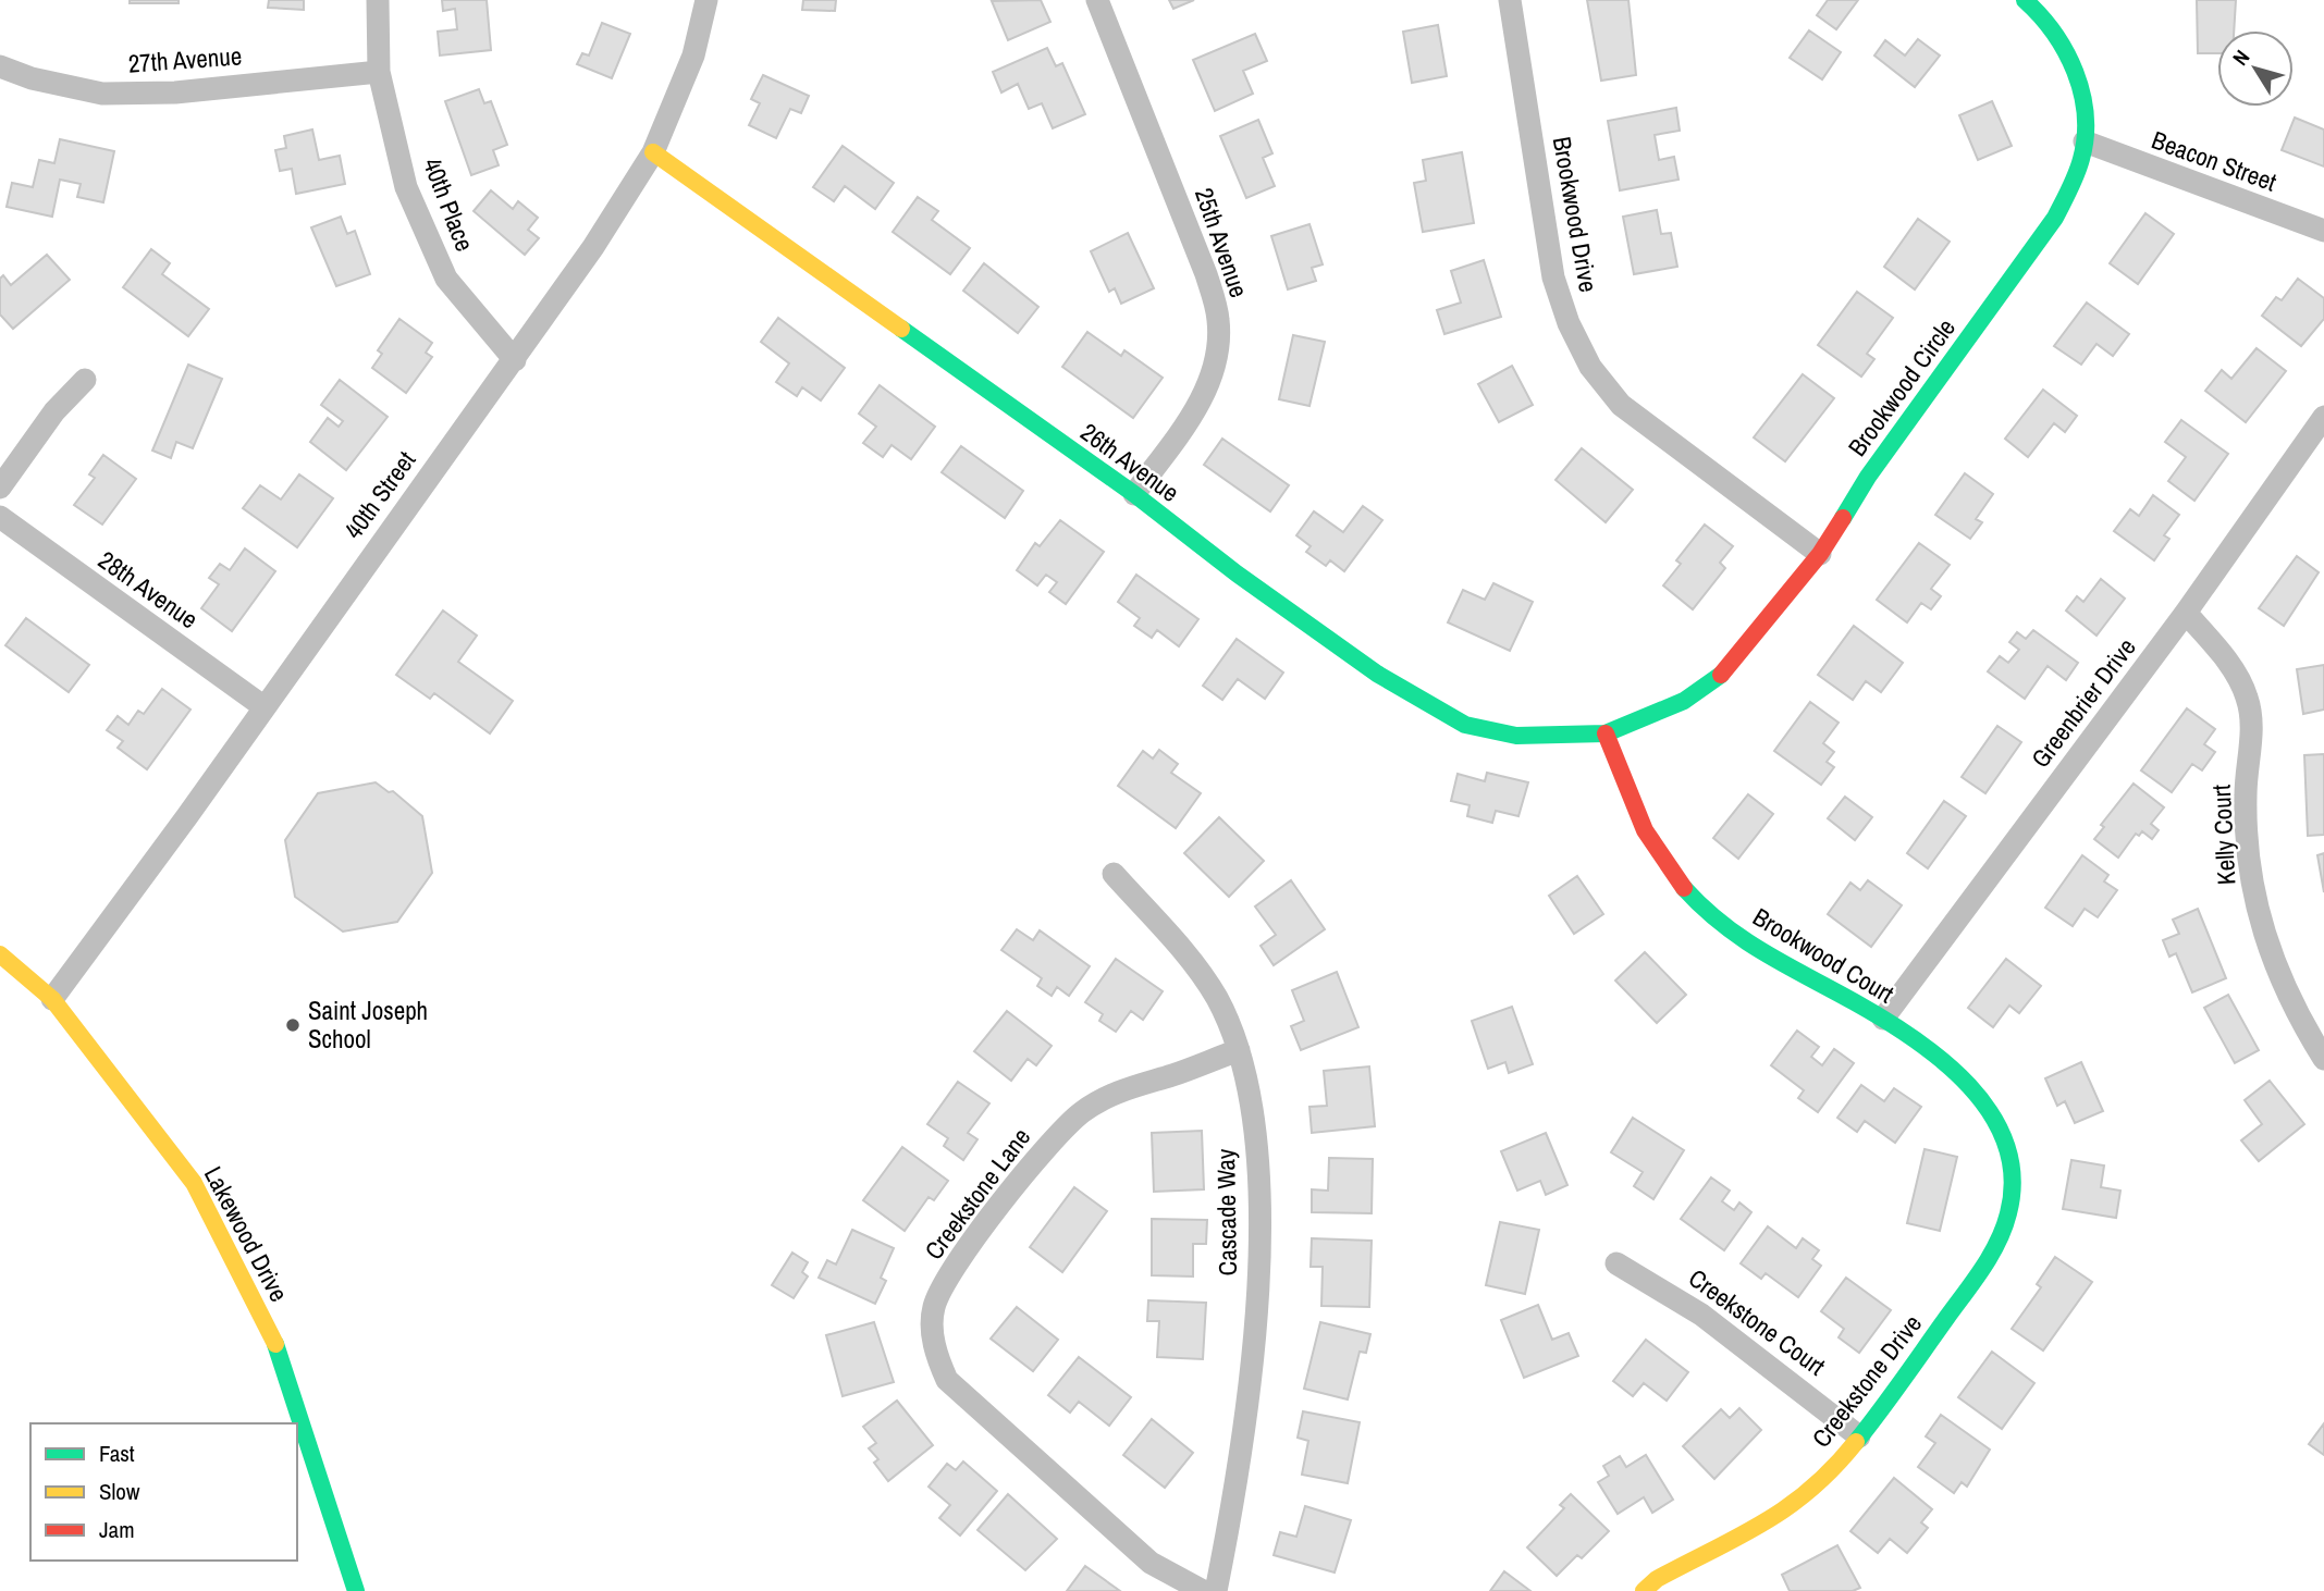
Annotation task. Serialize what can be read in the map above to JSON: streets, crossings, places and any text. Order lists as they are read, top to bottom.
{
  "streets": {
    "street": [
      "27th Avenue",
      "Beacon Street",
      "40th Place",
      "Brookwood Drive",
      "25th Avenue",
      "Brookwood Circle",
      "26th Avenue",
      "40th Street",
      "28th Avenue",
      "Greenbrier Drive",
      "Kelly Court",
      "Brookwood Court",
      "Creekstone Lane",
      "Cascade Way",
      "Lakewood Drive",
      "Creekstone Court",
      "Creekstone Drive"
    ]
  },
  "crossings": [
    ["27th Avenue", "40th Place"],
    ["Beacon Street", "Brookwood Circle"],
    ["40th Place", "40th Street"],
    ["Brookwood Drive", "Brookwood Circle"],
    ["25th Avenue", "26th Avenue"],
    ["Brookwood Circle", "26th Avenue"],
    ["Brookwood Circle", "Brookwood Court"],
    ["26th Avenue", "40th Street"],
    ["26th Avenue", "Brookwood Court"],
    ["40th Street", "28th Avenue"],
    ["40th Street", "Lakewood Drive"],
    ["Greenbrier Drive", "Kelly Court"],
    ["Greenbrier Drive", "Brookwood Court"],
    ["Brookwood Court", "Creekstone Drive"],
    ["Creekstone Lane", "Cascade Way"],
    ["Creekstone Court", "Creekstone Drive"]
  ],
  "places": ["Saint Joseph School"],
  "legend": ["Fast", "Slow", "Jam"],
  "north": "top left"
}
